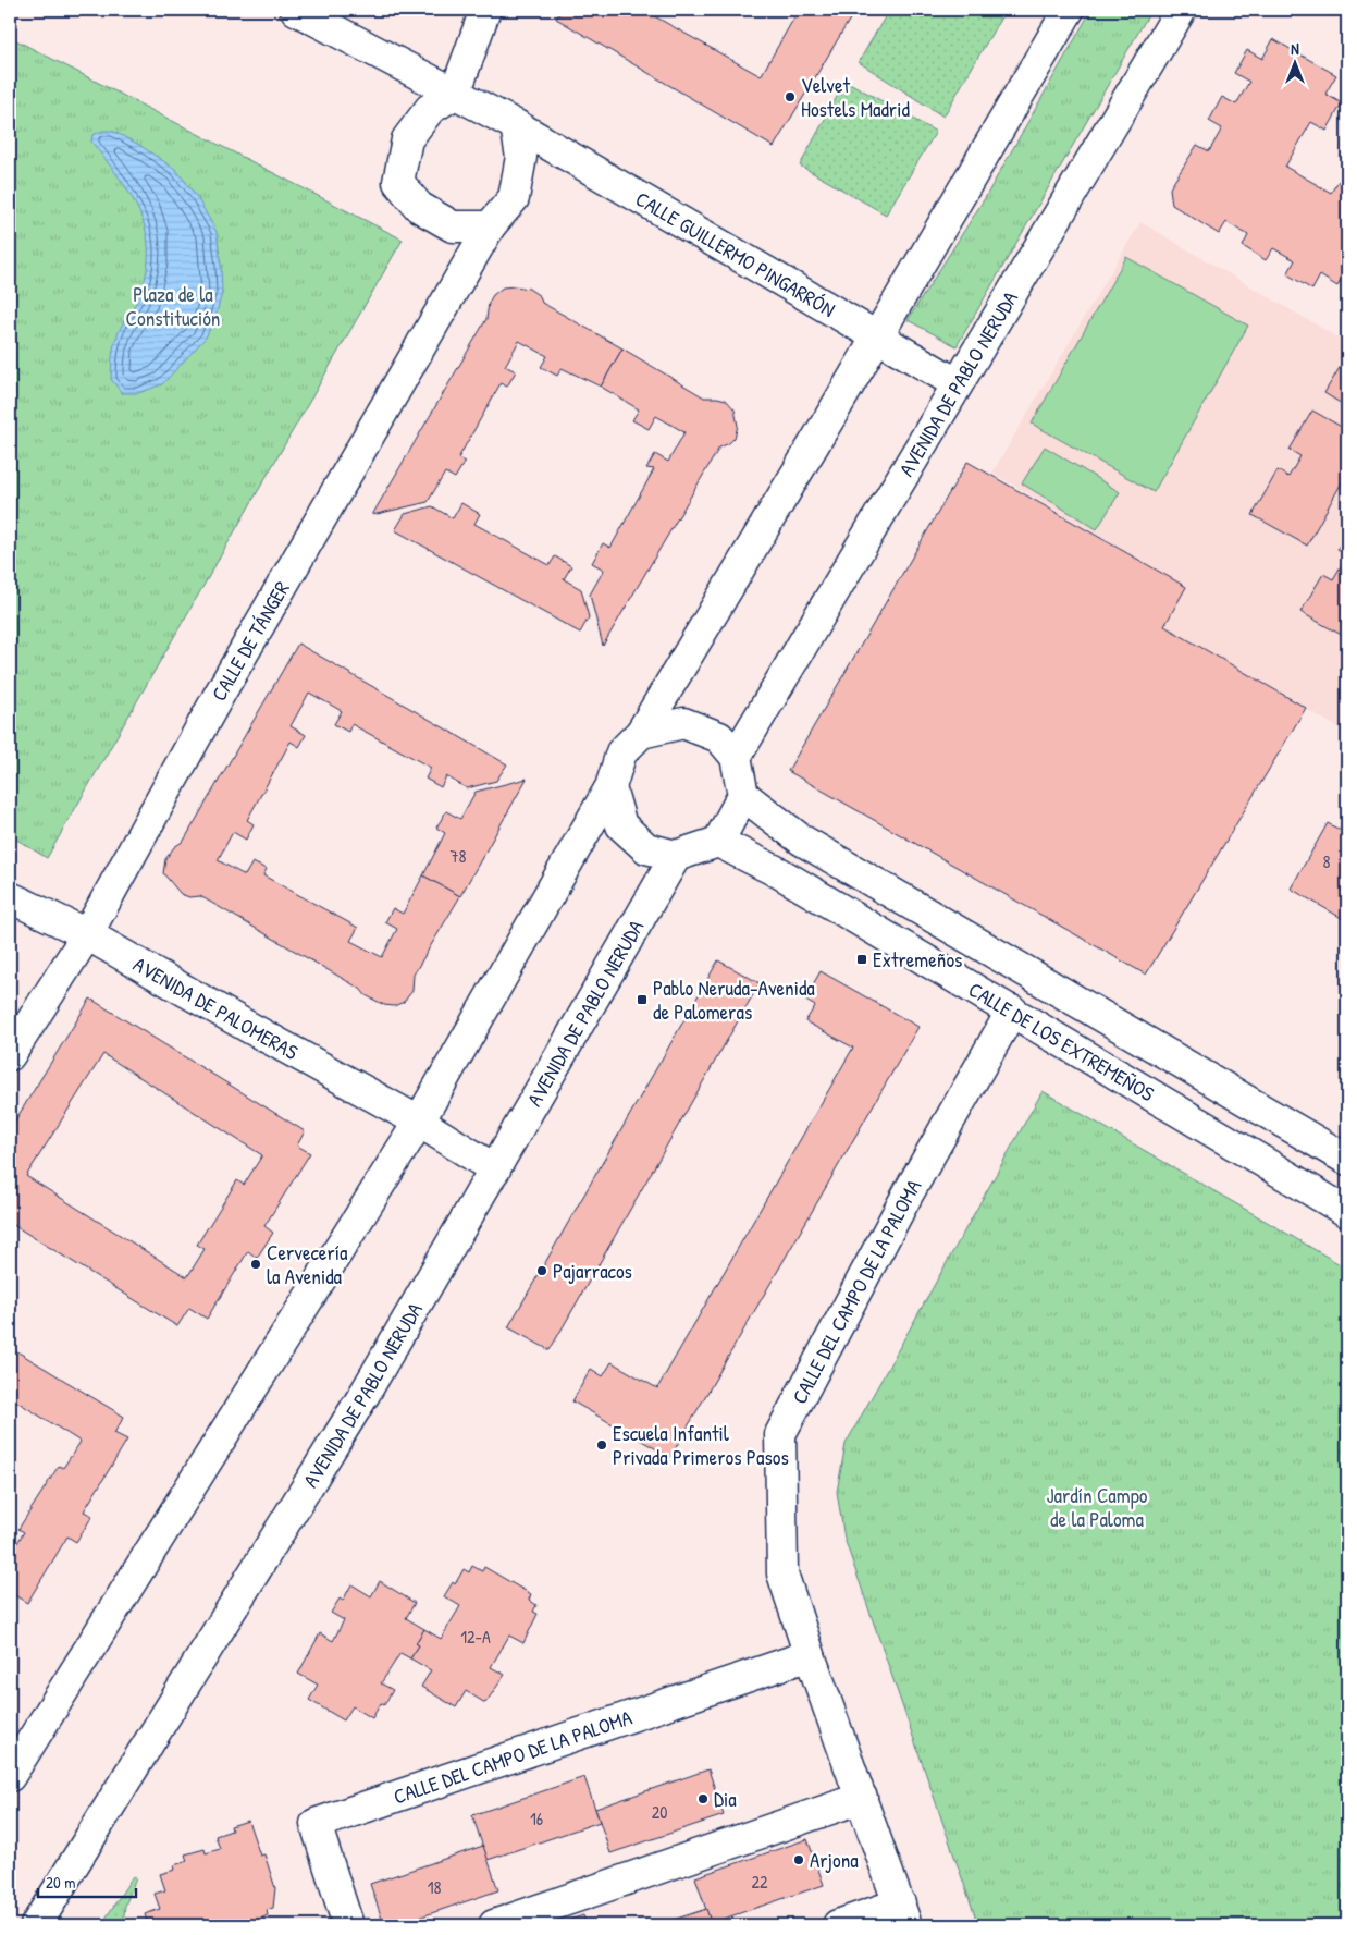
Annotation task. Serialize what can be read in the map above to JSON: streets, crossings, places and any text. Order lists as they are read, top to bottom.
{
  "streets": {
    "street": [
      "CALLE GUILLERMO PINGARRÓN",
      "AVENIDA DE PABLO NERUDA",
      "CALLE DE TÁNGER",
      "AVENIDA DE PALOMERAS",
      "CALLE DE LOS EXTREMEÑOS",
      "CALLE DEL CAMPO DE LA PALOMA"
    ]
  },
  "crossings": [
    ["CALLE GUILLERMO PINGARRÓN", "AVENIDA DE PABLO NERUDA"],
    ["CALLE GUILLERMO PINGARRÓN", "CALLE DE TÁNGER"],
    ["AVENIDA DE PABLO NERUDA", "AVENIDA DE PALOMERAS"],
    ["AVENIDA DE PABLO NERUDA", "CALLE DE LOS EXTREMEÑOS"],
    ["CALLE DE TÁNGER", "AVENIDA DE PALOMERAS"],
    ["CALLE DE LOS EXTREMEÑOS", "CALLE DEL CAMPO DE LA PALOMA"]
  ],
  "parks": ["Plaza de la Constitución", "Jardín Campo de la Paloma"],
  "places": {
    "other": [
      "Velvet Hostels Madrid",
      "Cervecería la Avenida",
      "Pajarracos",
      "Escuela Infantil Privada Primeros Pasos",
      "Dia",
      "Arjona"
    ],
    "transit": ["Extremeños", "Pablo Neruda-Avenida de Palomeras"]
  },
  "house_numbers": [
    "78",
    "8",
    "12-A",
    "20",
    "16",
    "22",
    "18"
  ],
  "scale_bar": "20 m",
  "north": "top"
}
